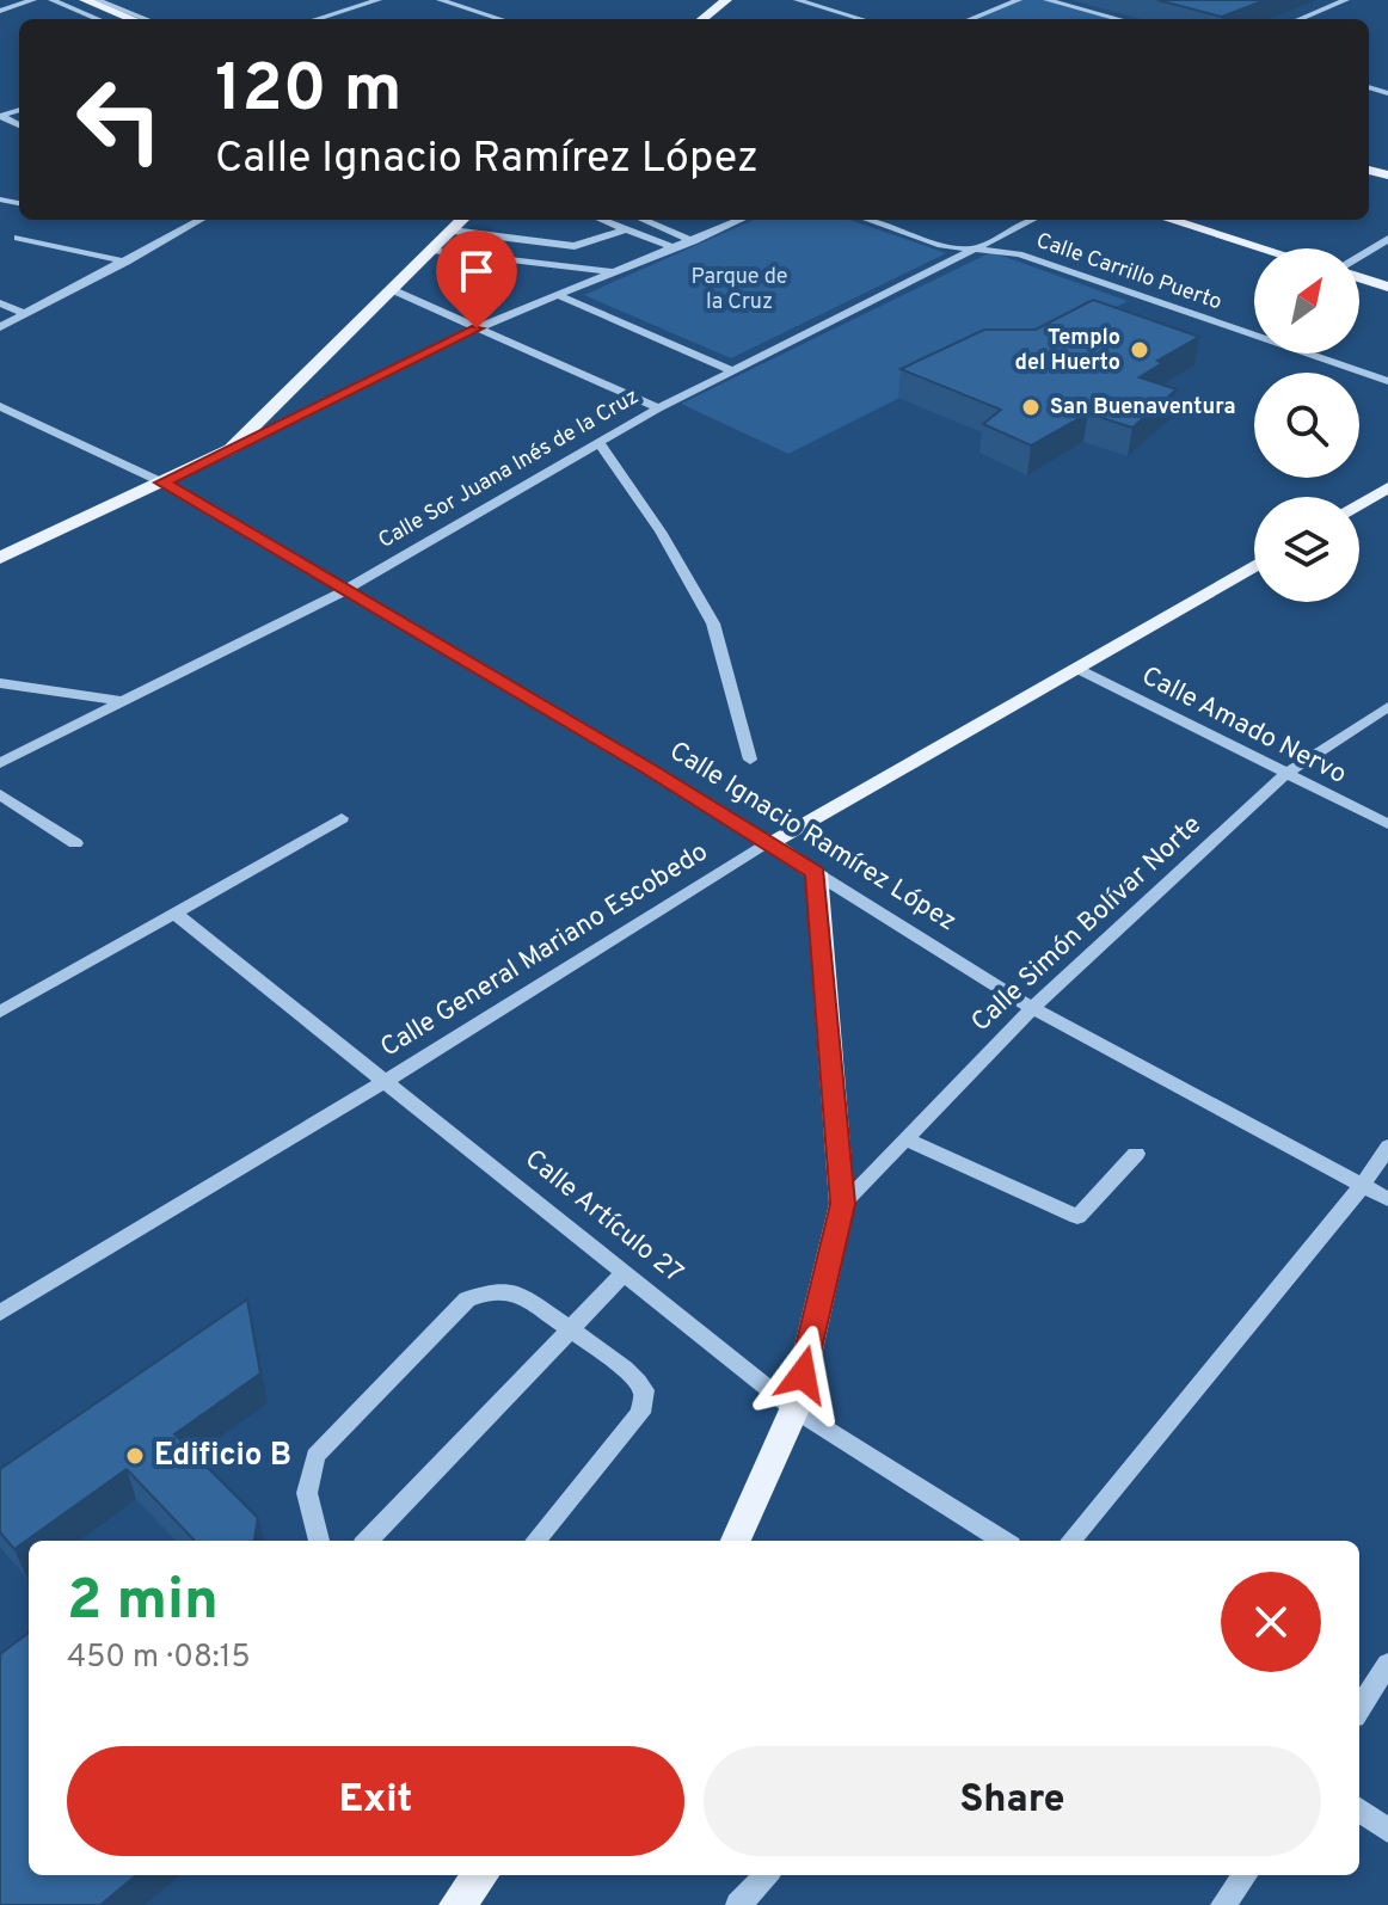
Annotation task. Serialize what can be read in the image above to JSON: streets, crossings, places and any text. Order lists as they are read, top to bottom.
{
  "streets": {
    "main road": ["Calle Ignacio Ramírez López", "Calle General Mariano Escobedo"],
    "street": [
      "Calle Carrillo Puerto",
      "Calle Sor Juana Inés de la Cruz",
      "Calle Amado Nervo",
      "Calle Simón Bolívar Norte",
      "Calle Artículo 27"
    ]
  },
  "crossings": [
    ["Calle Carrillo Puerto", "Calle Sor Juana Inés de la Cruz"],
    ["Calle Sor Juana Inés de la Cruz", "Calle Ignacio Ramírez López"],
    ["Calle Amado Nervo", "Calle Simón Bolívar Norte"],
    ["Calle Amado Nervo", "Calle General Mariano Escobedo"],
    ["Calle Ignacio Ramírez López", "Calle Simón Bolívar Norte"],
    ["Calle Ignacio Ramírez López", "Calle General Mariano Escobedo"],
    ["Calle General Mariano Escobedo", "Calle Artículo 27"]
  ],
  "parks": ["Parque de la Cruz"],
  "places": ["Templo del Huerto", "San Buenaventura", "Edificio B"],
  "north": "top right",
  "page": {
    "turn": ["120 m", "Calle Ignacio Ramírez López"],
    "heading": ["2 min", "450 m · 08:15"],
    "buttons": ["Exit", "Share"]
  }
}
